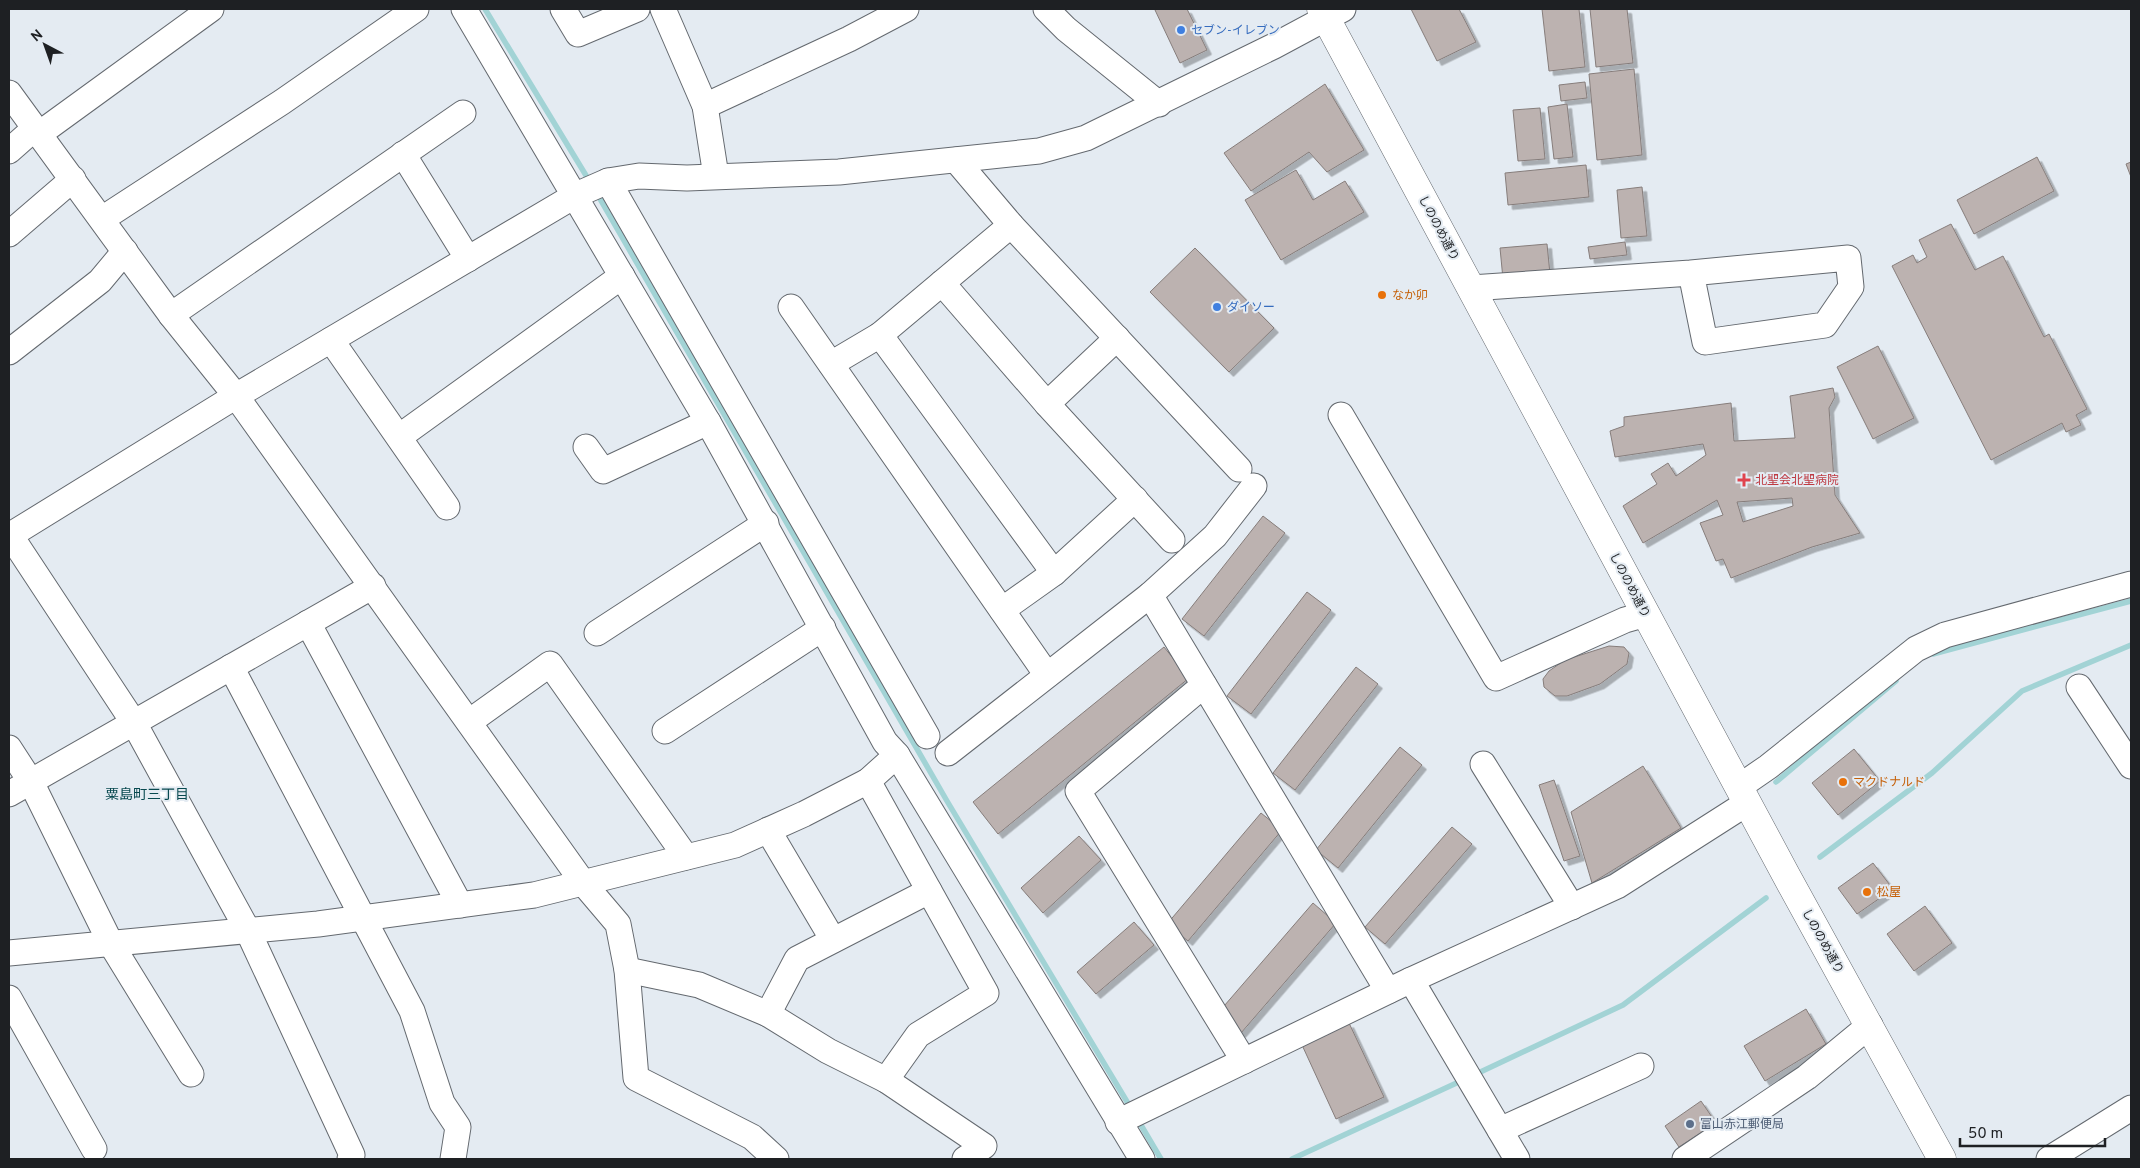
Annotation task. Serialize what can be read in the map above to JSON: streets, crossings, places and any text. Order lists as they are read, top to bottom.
{
  "streets": {
    "main road": ["しののめ通り"]
  },
  "districts": ["粟島町三丁目"],
  "places": {
    "other": [
      "セブン-イレブン",
      "なか卯",
      "ダイソー",
      "マクドナルド",
      "松屋",
      "富山赤江郵便局"
    ],
    "health": ["北聖会北聖病院"]
  },
  "scale_bar": "50 m",
  "north": "top left"
}
